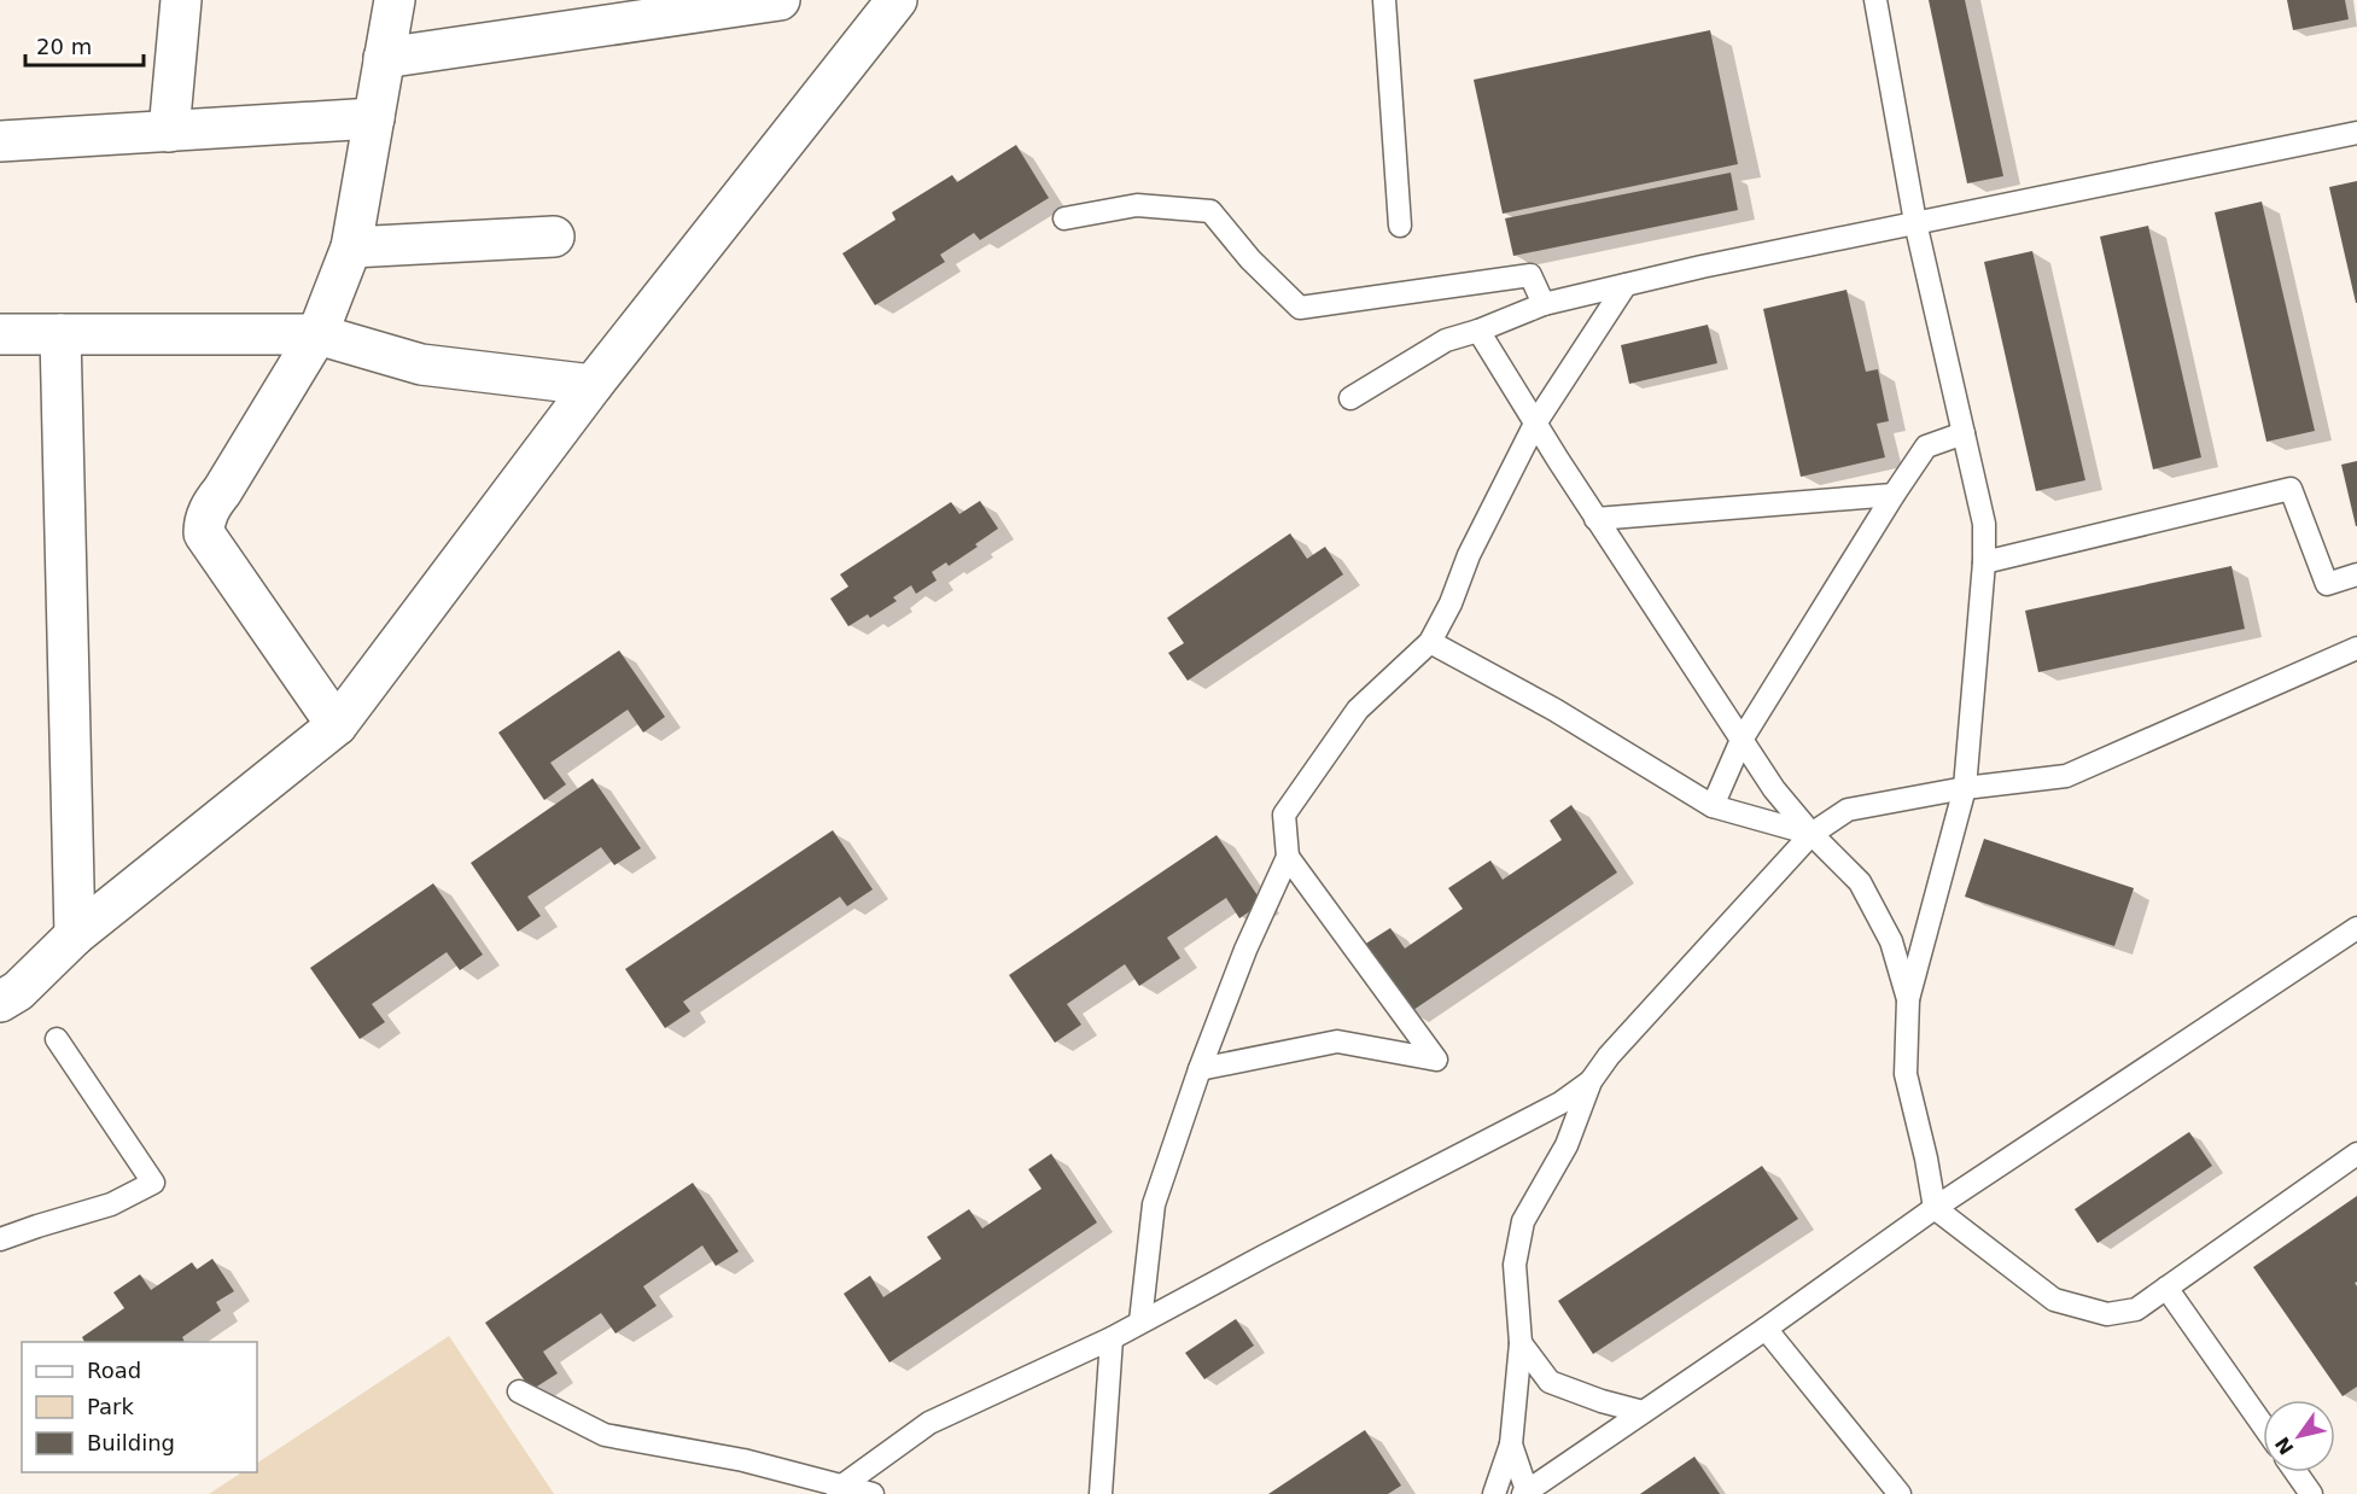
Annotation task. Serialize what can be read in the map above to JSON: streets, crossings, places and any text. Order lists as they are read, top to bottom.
{
  "legend": ["Road", "Park", "Building"],
  "scale_bar": "20 m",
  "north": "bottom left"
}
